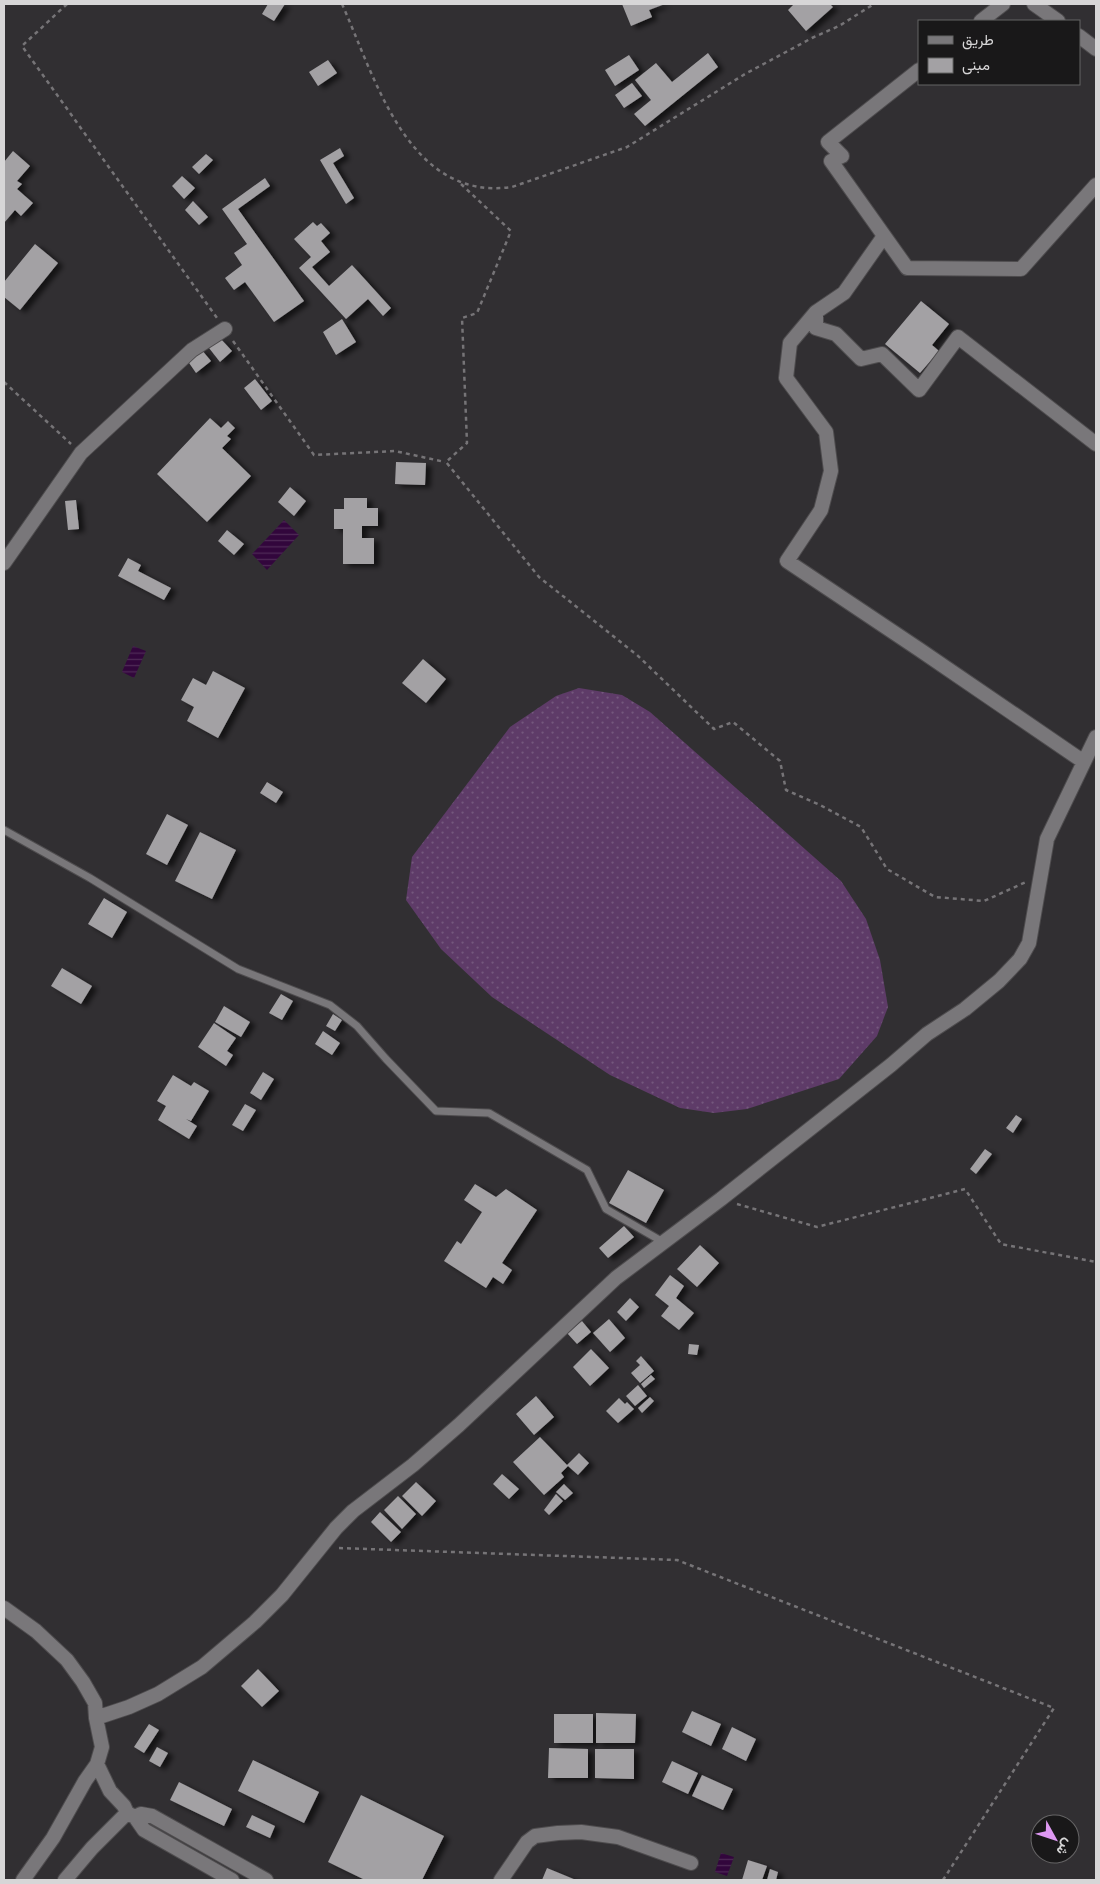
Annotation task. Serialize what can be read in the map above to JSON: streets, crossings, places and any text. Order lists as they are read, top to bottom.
{
  "legend": ["طريق", "مبنى"],
  "north": "bottom right"
}
